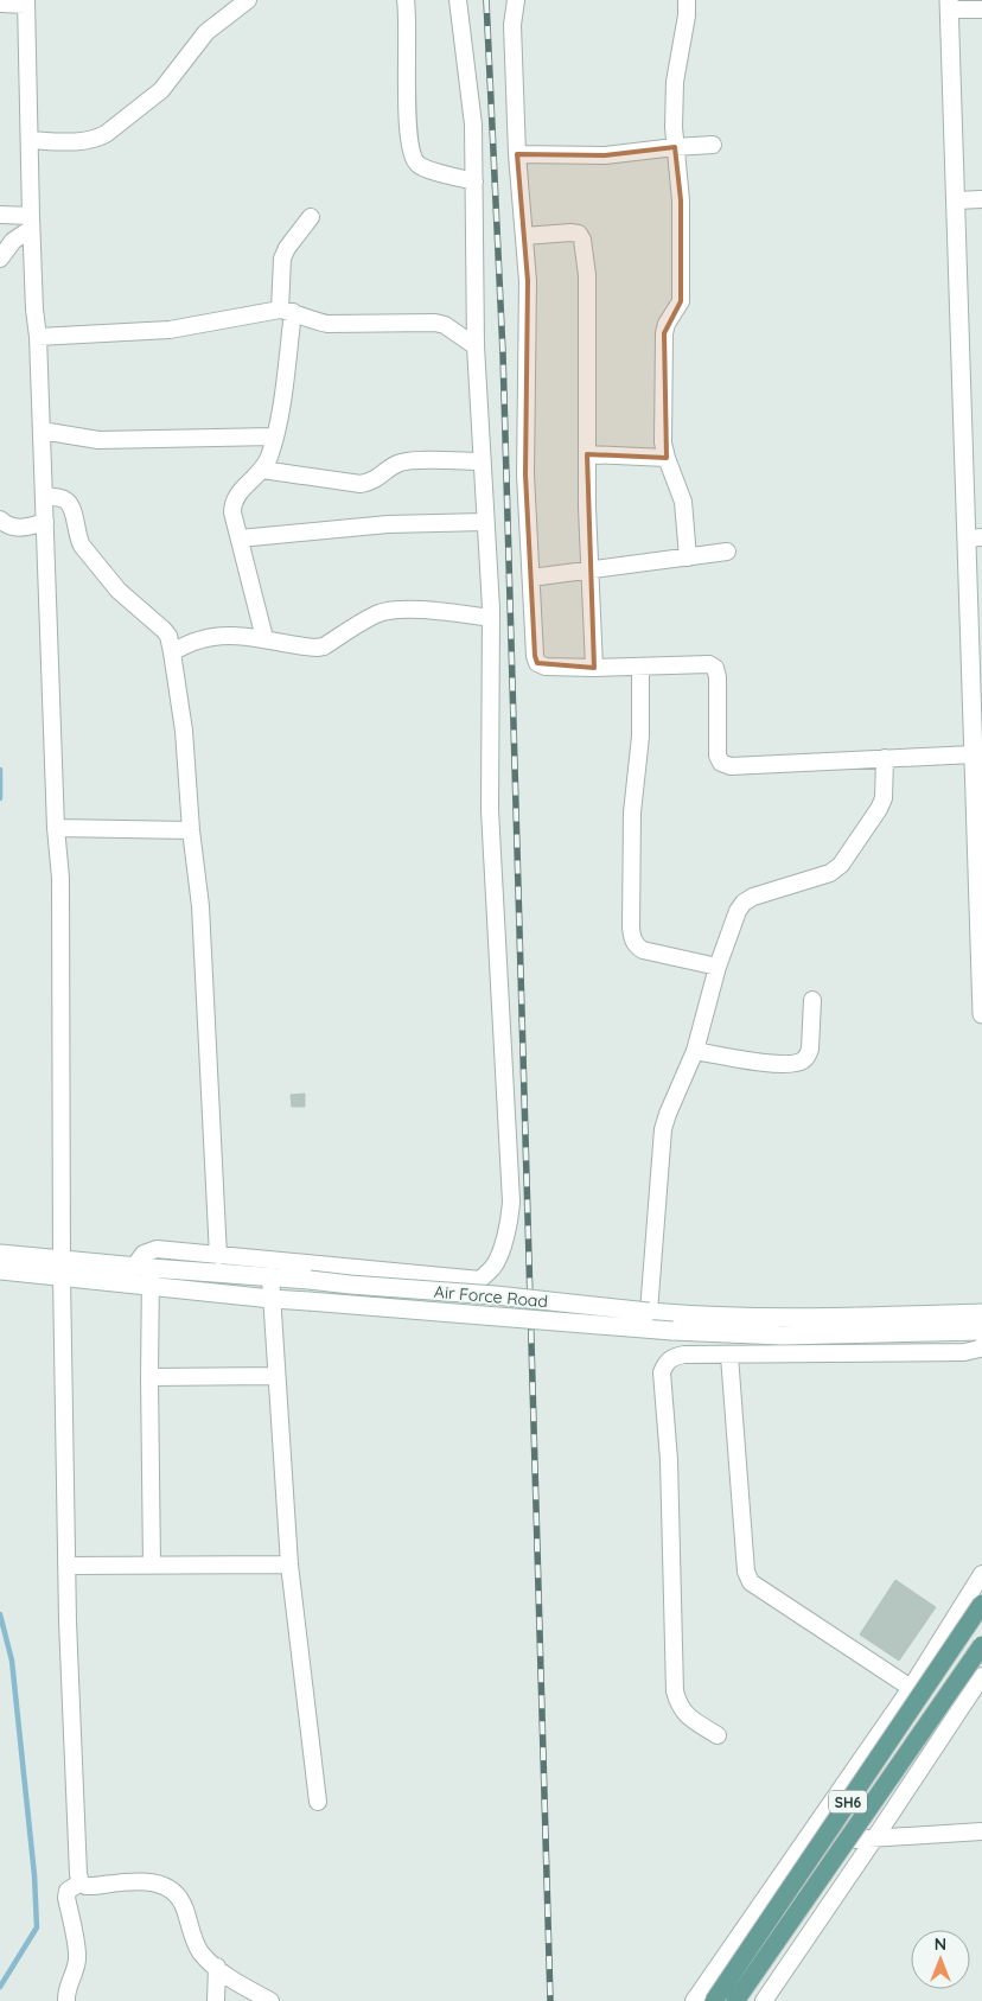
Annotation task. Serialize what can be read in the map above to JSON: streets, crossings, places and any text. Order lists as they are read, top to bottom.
{
  "streets": {
    "main road": ["SH6"],
    "street": ["Air Force Road"]
  },
  "north": "top"
}
